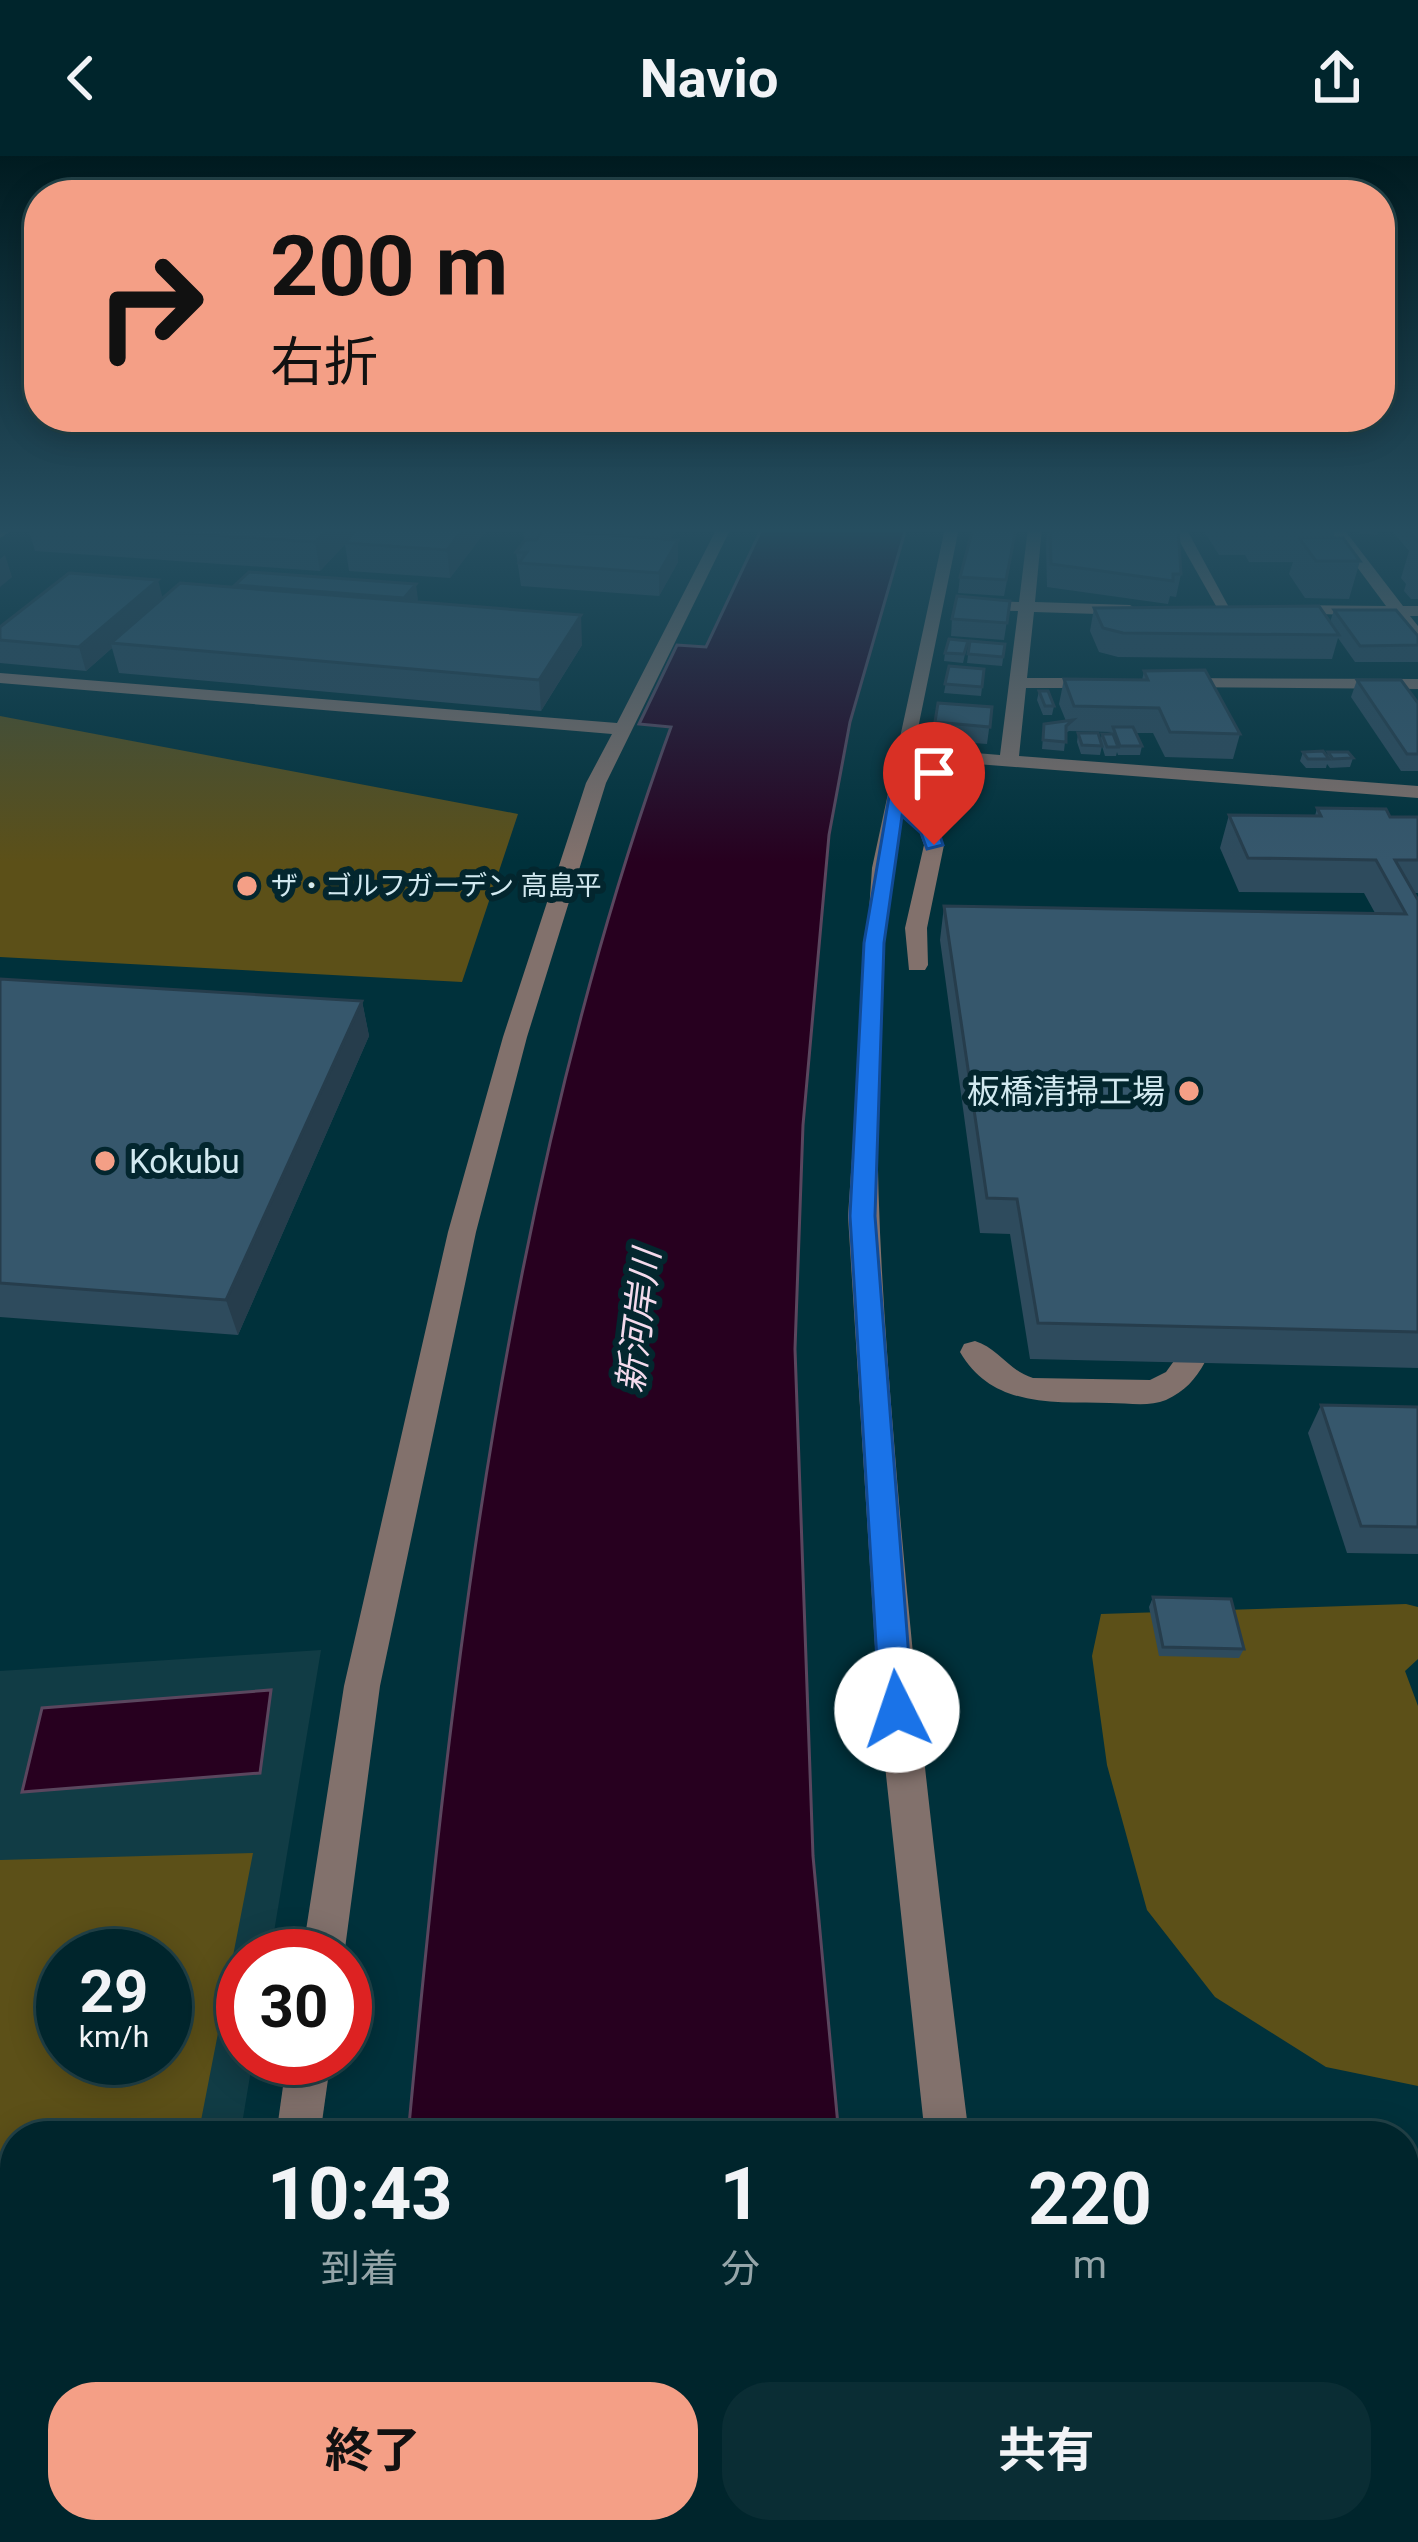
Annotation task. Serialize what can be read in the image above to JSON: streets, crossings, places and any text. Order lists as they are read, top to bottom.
{
  "water": ["新河岸川"],
  "places": ["ザ・ゴルフガーデン 高島平", "板橋清掃工場", "Kokubu"],
  "page": {
    "header": "Navio",
    "turn": ["200 m", "右折"],
    "speed": "29 km/h",
    "limit": "30",
    "eta": [
      "10:43",
      "到着",
      "1",
      "分",
      "220",
      "m"
    ],
    "buttons": ["終了", "共有"]
  }
}
